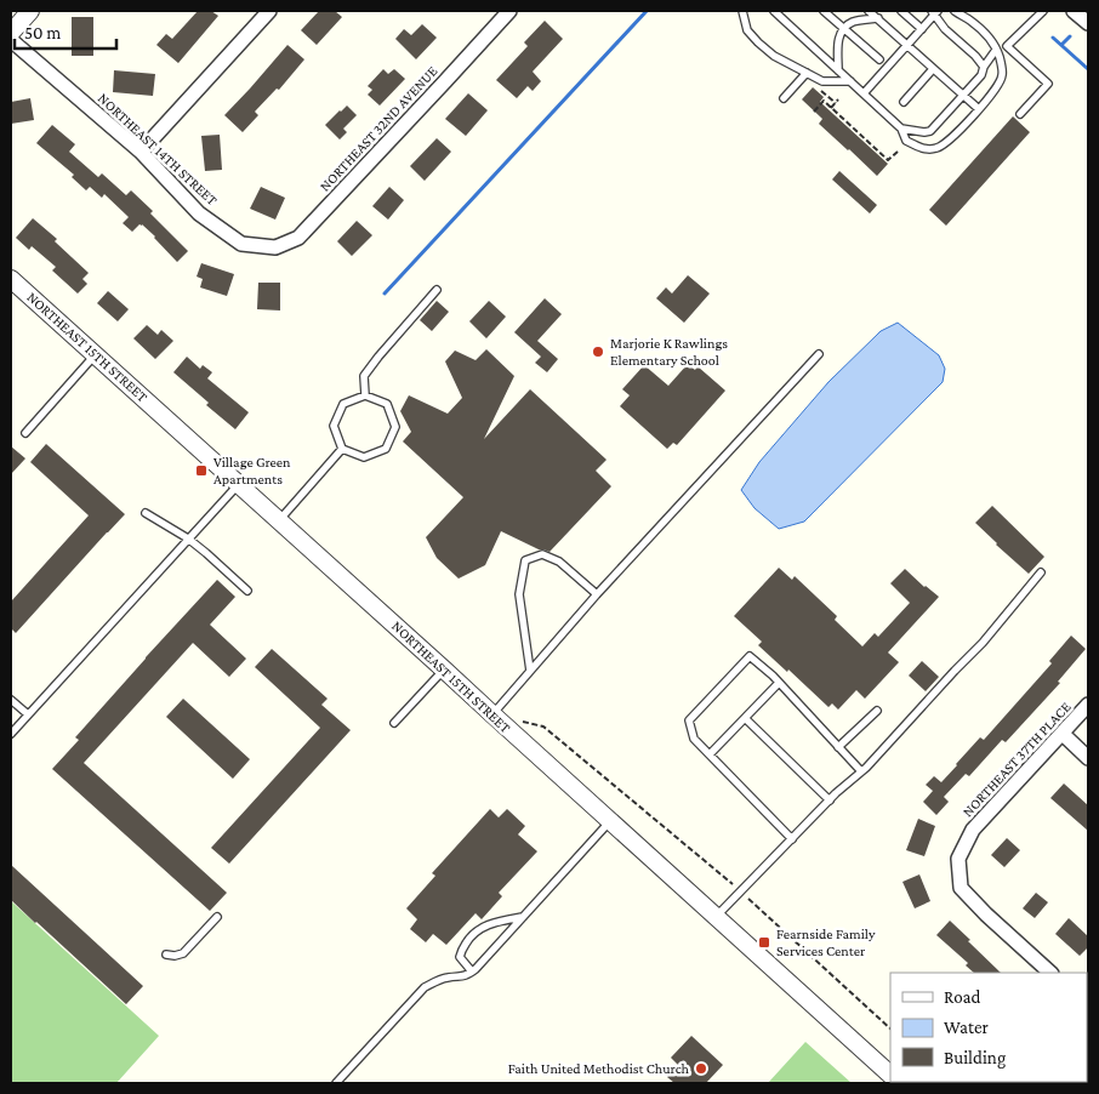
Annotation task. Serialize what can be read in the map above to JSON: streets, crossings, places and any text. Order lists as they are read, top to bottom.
{
  "streets": {
    "street": [
      "NORTHEAST 32ND AVENUE",
      "NORTHEAST 14TH STREET",
      "NORTHEAST 15TH STREET",
      "NORTHEAST 37TH PLACE"
    ]
  },
  "crossings": [
    ["NORTHEAST 32ND AVENUE", "NORTHEAST 14TH STREET"]
  ],
  "places": {
    "other": ["Marjorie K Rawlings Elementary School", "Faith United Methodist Church"],
    "transit": ["Village Green Apartments", "Fearnside Family Services Center"]
  },
  "legend": ["Road", "Water", "Building"],
  "scale_bar": "50 m"
}
